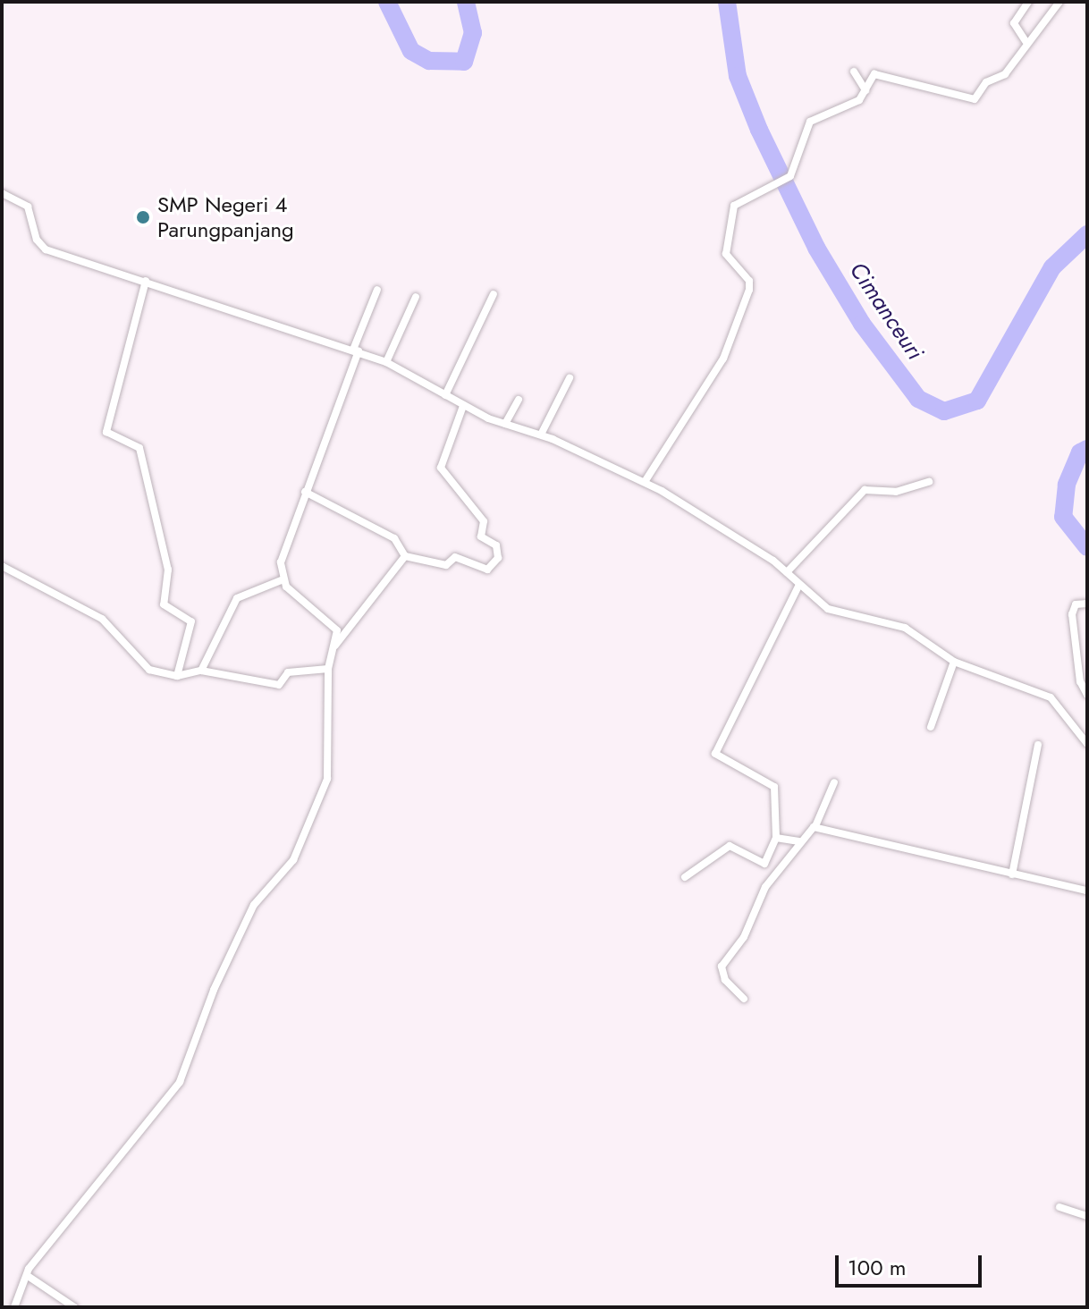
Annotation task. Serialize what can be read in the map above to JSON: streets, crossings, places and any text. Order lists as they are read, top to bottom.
{
  "water": ["Cimanceuri"],
  "places": ["SMP Negeri 4 Parungpanjang"],
  "scale_bar": "100 m"
}
